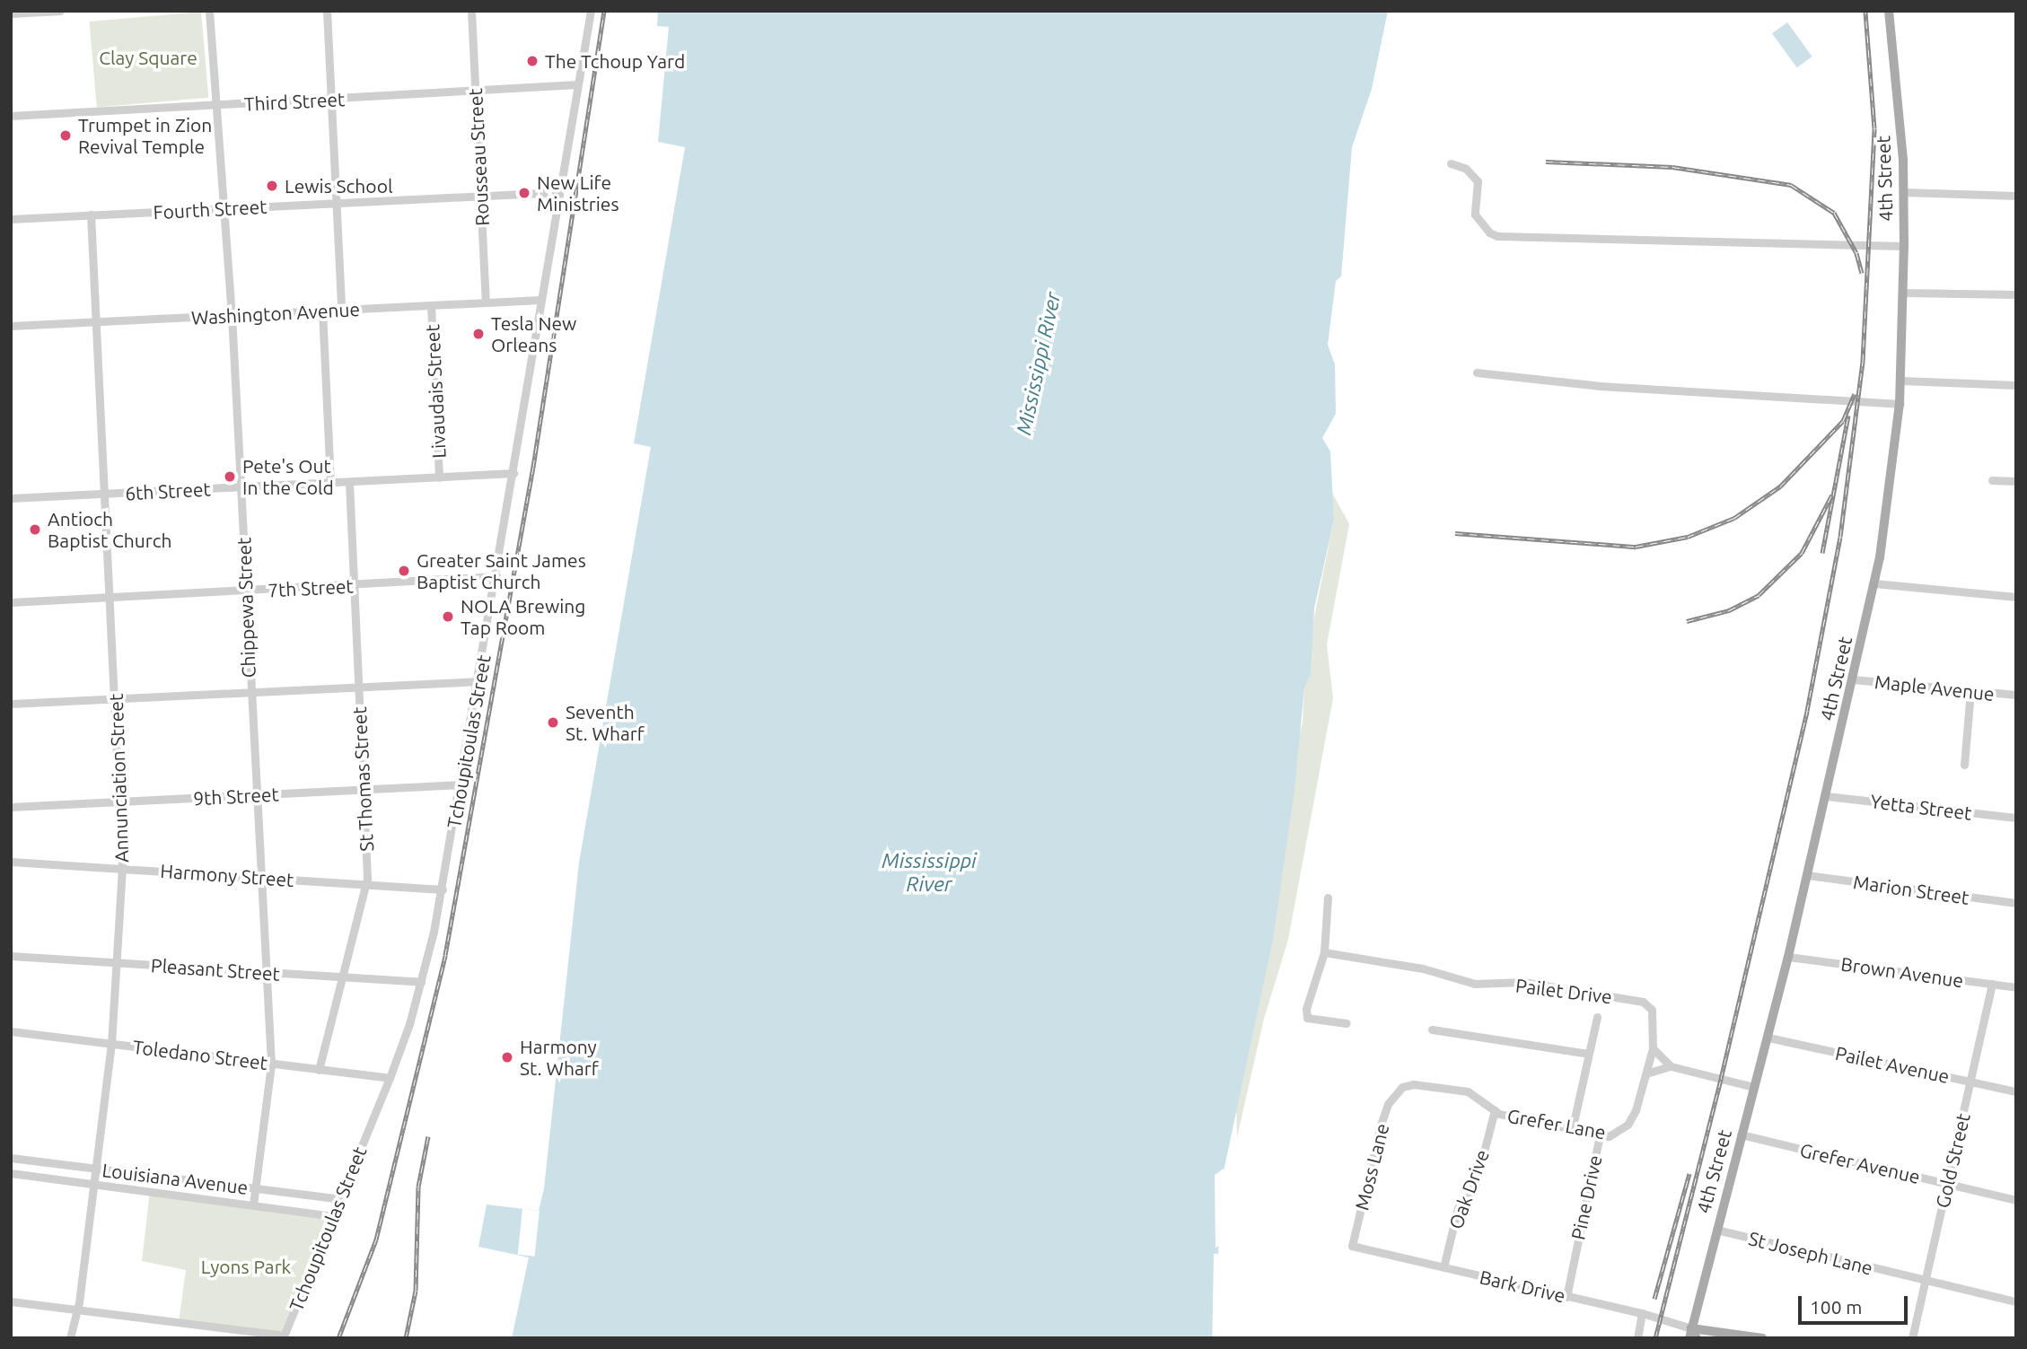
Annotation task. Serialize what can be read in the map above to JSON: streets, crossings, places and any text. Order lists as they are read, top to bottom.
{
  "streets": {
    "main road": ["4th Street"],
    "street": [
      "Third Street",
      "Rousseau Street",
      "Fourth Street",
      "Washington Avenue",
      "Livaudais Street",
      "6th Street",
      "7th Street",
      "Chippewa Street",
      "Maple Avenue",
      "Tchoupitoulas Street",
      "Annunciation Street",
      "St Thomas Street",
      "9th Street",
      "Yetta Street",
      "Harmony Street",
      "Marion Street",
      "Pleasant Street",
      "Brown Avenue",
      "Pailet Drive",
      "Toledano Street",
      "Pailet Avenue",
      "Grefer Lane",
      "Gold Street",
      "Grefer Avenue",
      "Moss Lane",
      "Louisiana Avenue",
      "Oak Drive",
      "Pine Drive",
      "St Joseph Lane",
      "Bark Drive"
    ]
  },
  "crossings": [
    ["Third Street", "Rousseau Street"],
    ["Third Street", "Chippewa Street"],
    ["Third Street", "Tchoupitoulas Street"],
    ["Rousseau Street", "Fourth Street"],
    ["Rousseau Street", "Washington Avenue"],
    ["4th Street", "Maple Avenue"],
    ["4th Street", "Yetta Street"],
    ["4th Street", "Marion Street"],
    ["4th Street", "Brown Avenue"],
    ["4th Street", "Pailet Avenue"],
    ["4th Street", "Grefer Avenue"],
    ["4th Street", "St Joseph Lane"],
    ["4th Street", "Bark Drive"],
    ["Fourth Street", "Chippewa Street"],
    ["Fourth Street", "Tchoupitoulas Street"],
    ["Fourth Street", "Annunciation Street"],
    ["Washington Avenue", "Livaudais Street"],
    ["Washington Avenue", "Chippewa Street"],
    ["Washington Avenue", "Tchoupitoulas Street"],
    ["Washington Avenue", "Annunciation Street"],
    ["Livaudais Street", "6th Street"],
    ["6th Street", "Chippewa Street"],
    ["6th Street", "Tchoupitoulas Street"],
    ["6th Street", "Annunciation Street"],
    ["6th Street", "St Thomas Street"],
    ["7th Street", "Chippewa Street"],
    ["7th Street", "Tchoupitoulas Street"],
    ["7th Street", "Annunciation Street"],
    ["7th Street", "St Thomas Street"],
    ["Chippewa Street", "9th Street"],
    ["Chippewa Street", "Harmony Street"],
    ["Chippewa Street", "Pleasant Street"],
    ["Chippewa Street", "Toledano Street"],
    ["Chippewa Street", "Louisiana Avenue"],
    ["Tchoupitoulas Street", "9th Street"],
    ["Tchoupitoulas Street", "Harmony Street"],
    ["Tchoupitoulas Street", "Pleasant Street"],
    ["Tchoupitoulas Street", "Toledano Street"],
    ["Tchoupitoulas Street", "Louisiana Avenue"],
    ["Annunciation Street", "9th Street"],
    ["Annunciation Street", "Harmony Street"],
    ["Annunciation Street", "Pleasant Street"],
    ["Annunciation Street", "Toledano Street"],
    ["Annunciation Street", "Louisiana Avenue"],
    ["St Thomas Street", "9th Street"],
    ["St Thomas Street", "Harmony Street"],
    ["St Thomas Street", "Pleasant Street"],
    ["St Thomas Street", "Toledano Street"],
    ["Brown Avenue", "Gold Street"],
    ["Pailet Drive", "Grefer Lane"],
    ["Pailet Avenue", "Gold Street"],
    ["Grefer Lane", "Moss Lane"],
    ["Grefer Lane", "Oak Drive"],
    ["Grefer Lane", "Pine Drive"],
    ["Gold Street", "Grefer Avenue"],
    ["Gold Street", "St Joseph Lane"],
    ["Moss Lane", "Bark Drive"],
    ["Oak Drive", "Bark Drive"],
    ["Pine Drive", "Bark Drive"]
  ],
  "water": ["Mississippi River"],
  "parks": ["Clay Square", "Lyons Park"],
  "places": [
    "The Tchoup Yard",
    "Trumpet in Zion Revival Temple",
    "Lewis School",
    "New Life Ministries",
    "Tesla New Orleans",
    "Pete's Out In the Cold",
    "Antioch Baptist Church",
    "Greater Saint James Baptist Church",
    "NOLA Brewing Tap Room",
    "Seventh St. Wharf",
    "Harmony St. Wharf"
  ],
  "scale_bar": "100 m"
}
